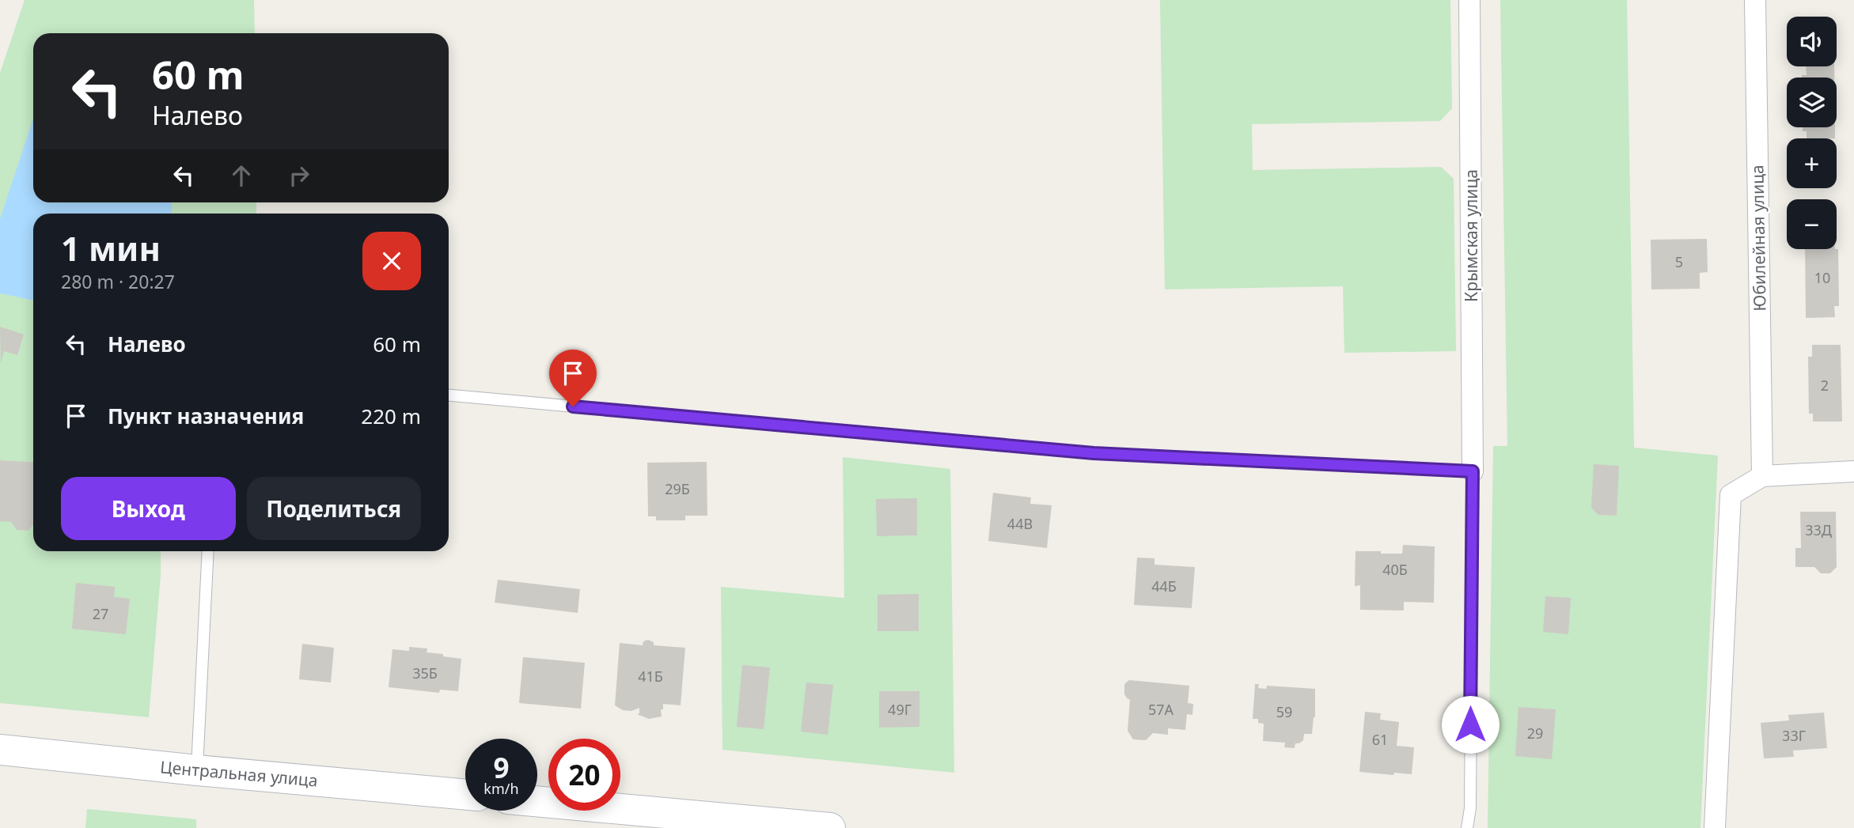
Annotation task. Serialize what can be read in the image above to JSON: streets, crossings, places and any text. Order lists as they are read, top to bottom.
{
  "streets": {
    "main road": ["Центральная улица"],
    "street": ["Крымская улица", "Юбилейная улица"]
  },
  "house_numbers": [
    "5",
    "10",
    "2",
    "29Б",
    "44В",
    "33Д",
    "40Б",
    "44Б",
    "27",
    "35Б",
    "41Б",
    "49Г",
    "57А",
    "59",
    "29",
    "33Г",
    "61"
  ],
  "page": {
    "map_buttons": ["+", "−"],
    "turn": ["60 m", "Налево"],
    "heading": ["1 мин", "280 m · 20:27"],
    "list": [
      {
        "name": "Налево",
        "value": "60 m"
      },
      {
        "name": "Пункт назначения",
        "value": "220 m"
      }
    ],
    "buttons": ["Выход", "Поделиться"],
    "speed": "9 km/h",
    "limit": "20"
  }
}
